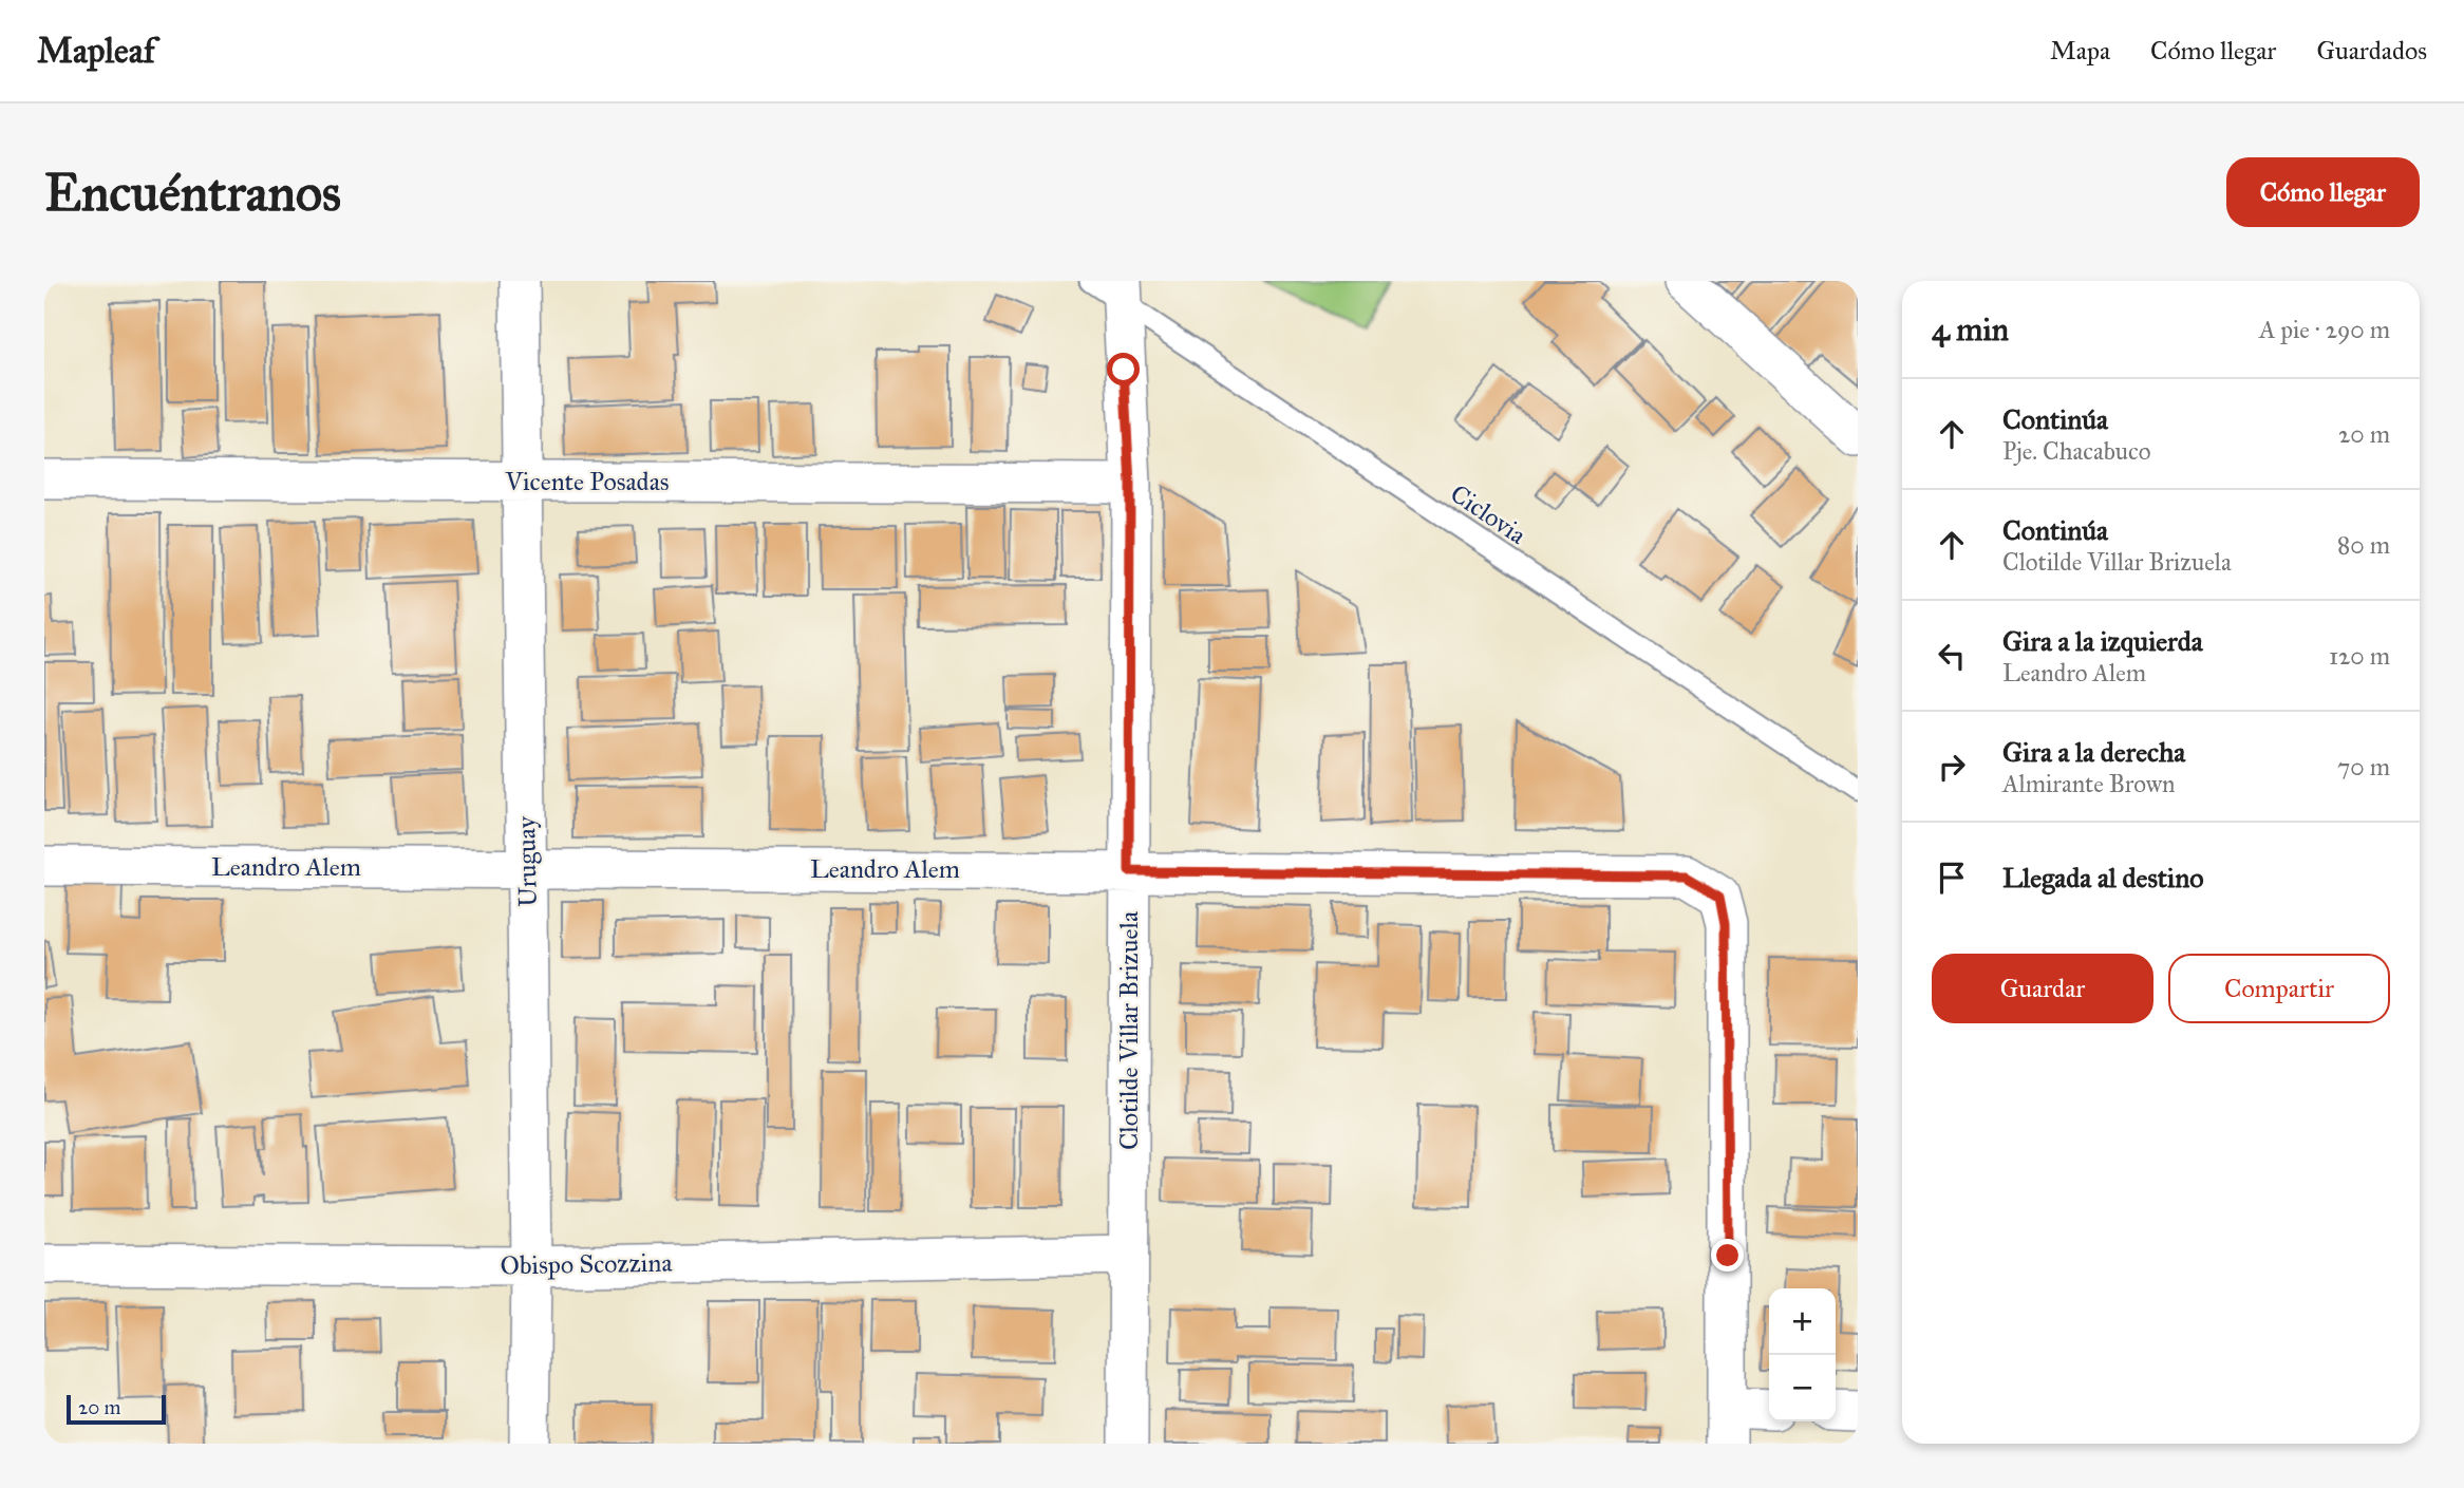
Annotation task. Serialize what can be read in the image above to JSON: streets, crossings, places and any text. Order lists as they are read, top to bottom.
{
  "streets": {
    "street": [
      "Vicente Posadas",
      "Uruguay",
      "Leandro Alem",
      "Clotilde Villar Brizuela",
      "Obispo Scozzina"
    ],
    "lane": ["Ciclovia"]
  },
  "crossings": [
    ["Vicente Posadas", "Uruguay"],
    ["Vicente Posadas", "Clotilde Villar Brizuela"],
    ["Ciclovia", "Clotilde Villar Brizuela"],
    ["Uruguay", "Leandro Alem"],
    ["Uruguay", "Obispo Scozzina"],
    ["Leandro Alem", "Clotilde Villar Brizuela"],
    ["Clotilde Villar Brizuela", "Obispo Scozzina"]
  ],
  "scale_bar": "20 m",
  "page": {
    "header": "Mapleaf",
    "nav": ["Mapa", "Cómo llegar", "Guardados"],
    "buttons": [
      "Cómo llegar",
      ["Guardar", "Compartir"]
    ],
    "title": "Encuéntranos",
    "heading": ["4 min", "A pie · 290 m"],
    "list": [
      ["Continúa", "Pje. Chacabuco", "20 m"],
      ["Continúa", "Clotilde Villar Brizuela", "80 m"],
      ["Gira a la izquierda", "Leandro Alem", "120 m"],
      ["Gira a la derecha", "Almirante Brown", "70 m"],
      "Llegada al destino"
    ],
    "map_buttons": ["+", "−"],
    "scale": "20 m"
  }
}
